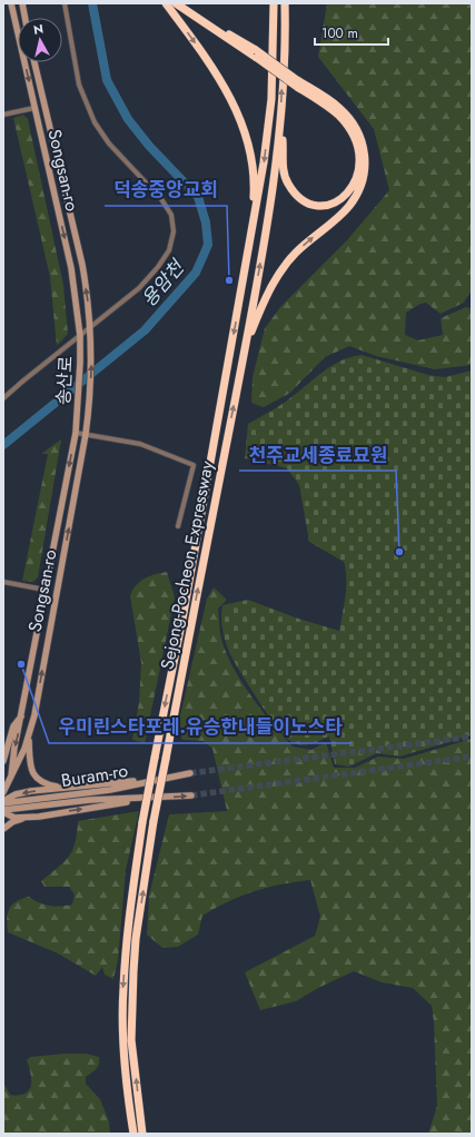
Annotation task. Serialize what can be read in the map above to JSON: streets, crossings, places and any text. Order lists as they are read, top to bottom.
{
  "streets": {
    "highway": ["Sejong-Pocheon Expressway"],
    "street": ["Songsan-ro", "송산로", "Buram-ro"]
  },
  "crossings": [
    ["Songsan-ro", "송산로"]
  ],
  "water": ["용암천"],
  "places": ["덕송중앙교회", "천주교세종료묘원", "우미린스타포레.유승한내들이노스타"],
  "scale_bar": "100 m",
  "north": "top"
}
